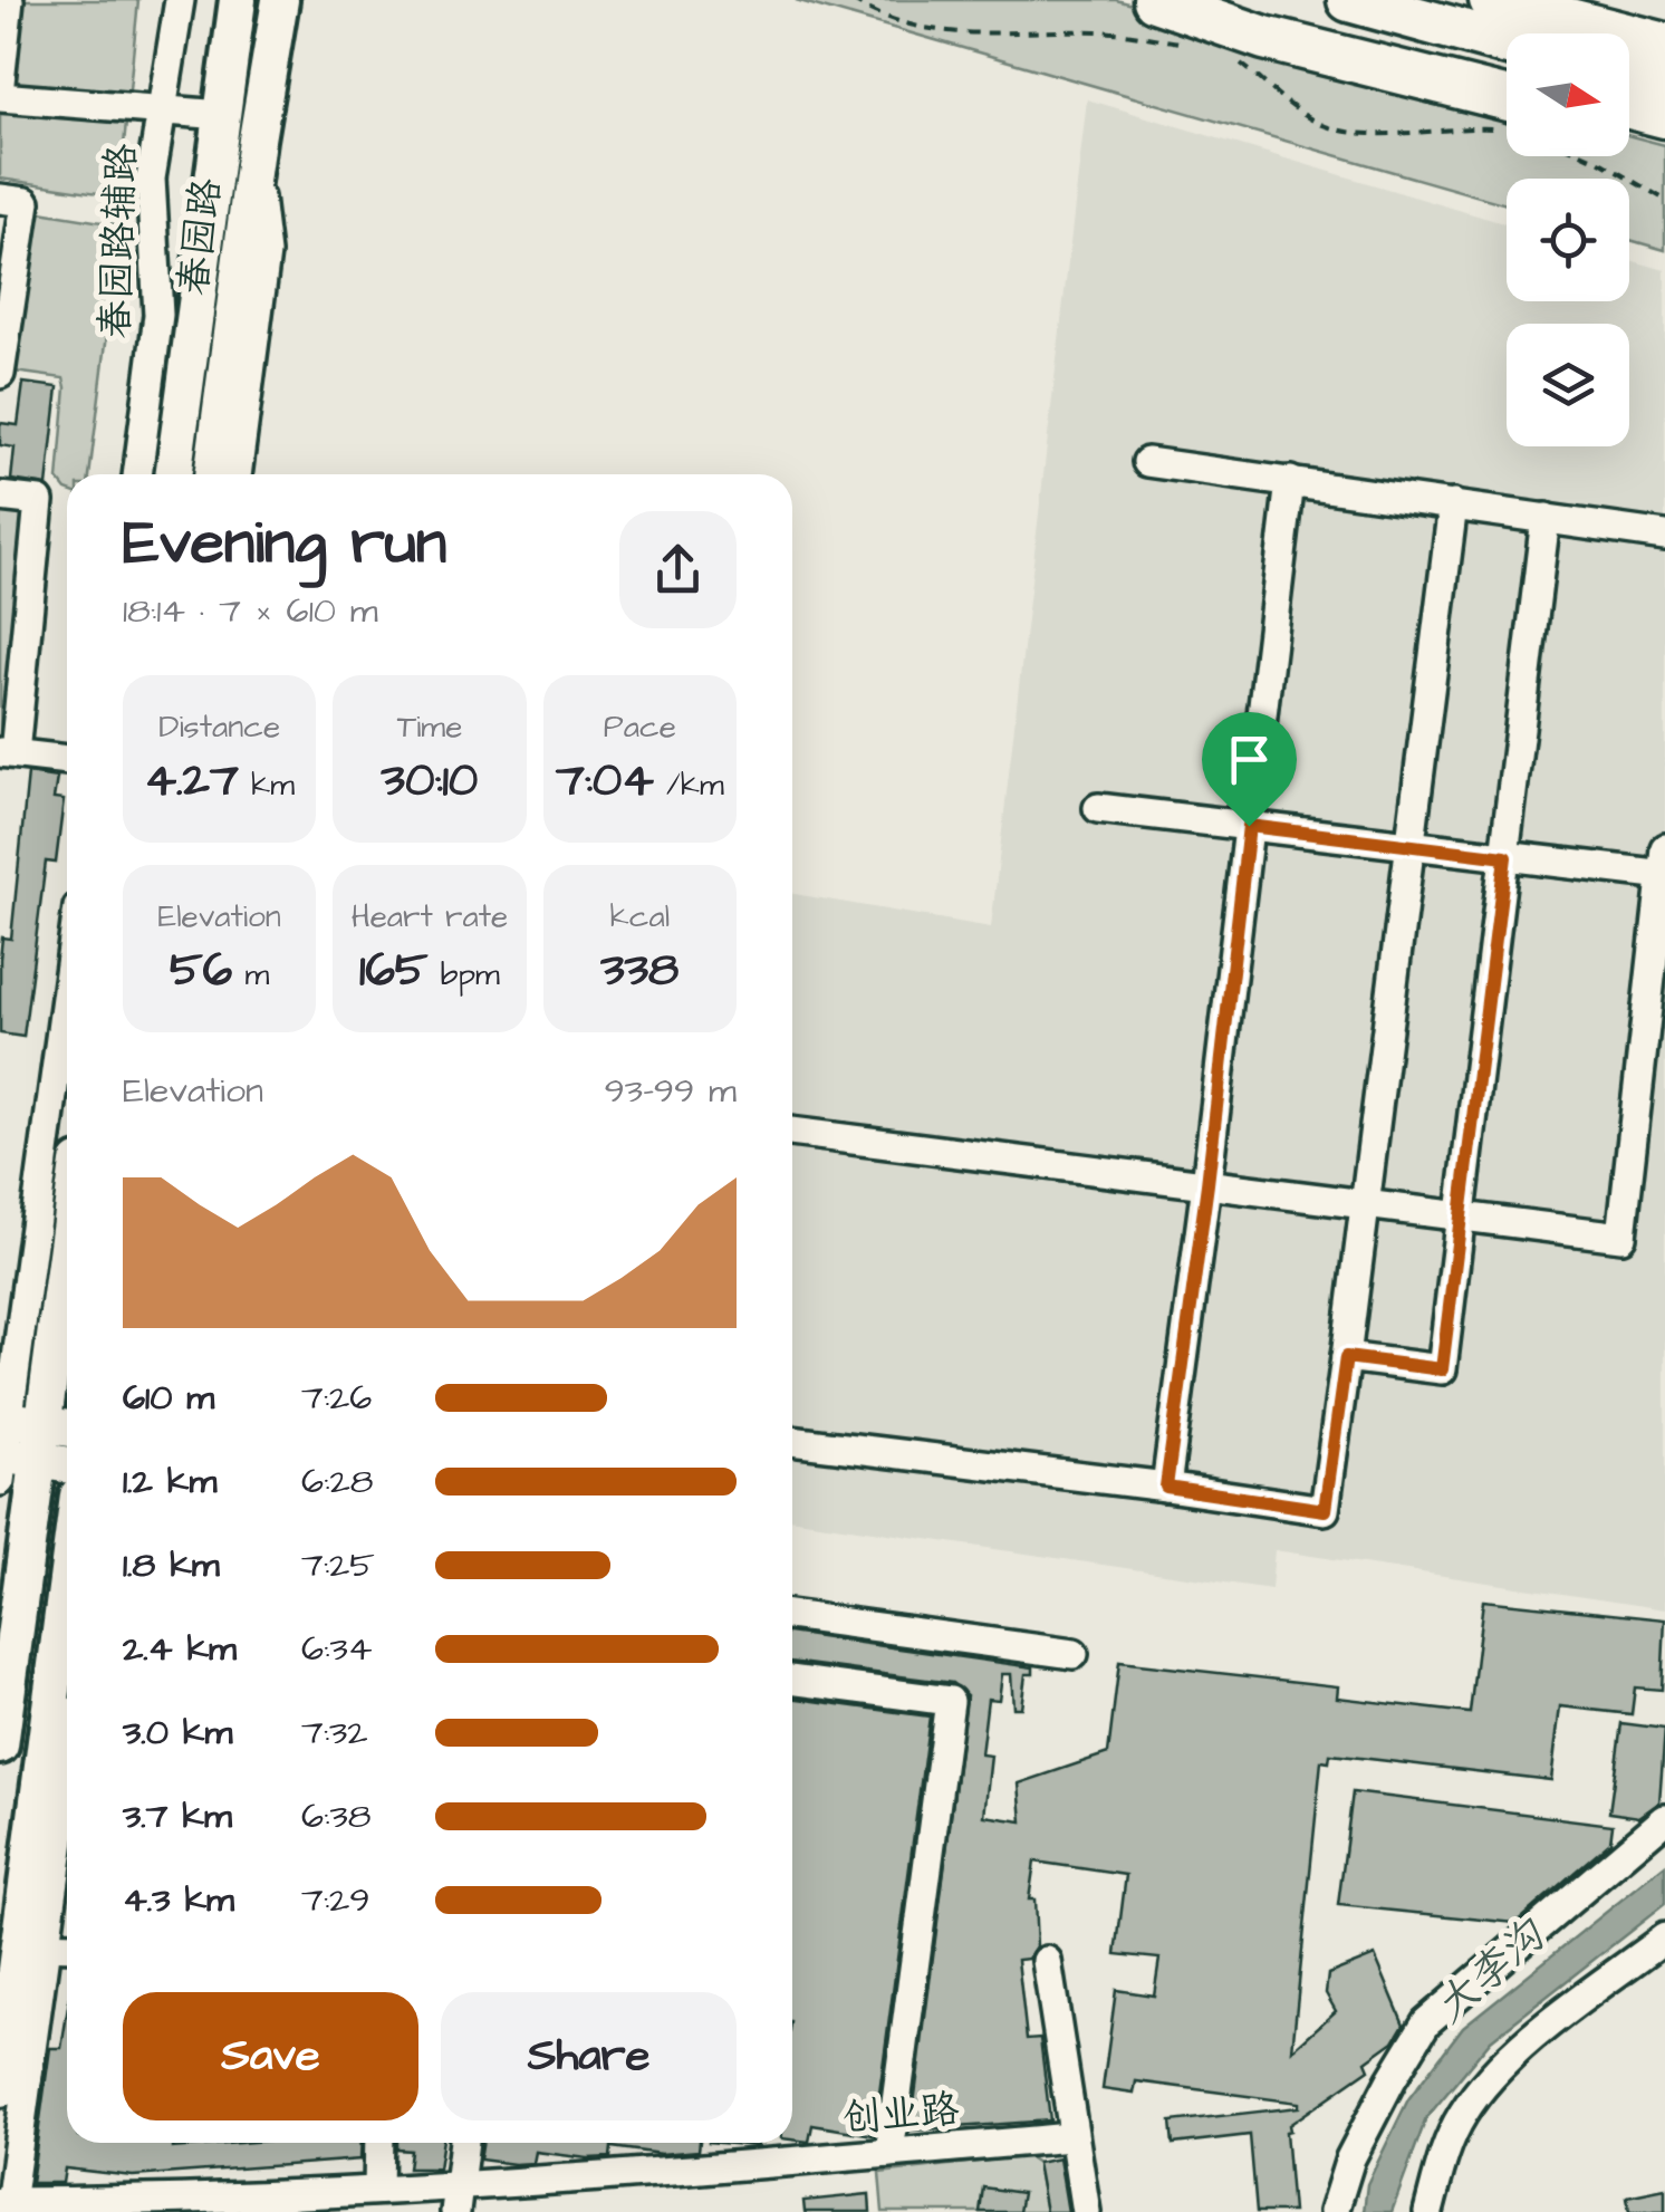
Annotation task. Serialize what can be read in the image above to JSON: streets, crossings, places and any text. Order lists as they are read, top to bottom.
{
  "streets": {
    "main road": ["春园路"],
    "street": ["春园路辅路", "创业路"]
  },
  "water": ["大李沟"],
  "north": "right",
  "page": {
    "heading": ["Evening run", "18:14 · 7 × 610 m"],
    "stats": [
      ["Distance", "4.27 km"],
      ["Time", "30:10"],
      ["Pace", "7:04 /km"],
      ["Elevation", "56 m"],
      ["Heart rate", "165 bpm"],
      ["kcal", "338"]
    ],
    "chart": ["Elevation", "93–99 m"],
    "list": [
      {
        "name": "610 m",
        "note": "7:26"
      },
      {
        "name": "1.2 km",
        "note": "6:28"
      },
      {
        "name": "1.8 km",
        "note": "7:25"
      },
      {
        "name": "2.4 km",
        "note": "6:34"
      },
      {
        "name": "3.0 km",
        "note": "7:32"
      },
      {
        "name": "3.7 km",
        "note": "6:38"
      },
      {
        "name": "4.3 km",
        "note": "7:29"
      }
    ],
    "buttons": ["Save", "Share"]
  }
}
